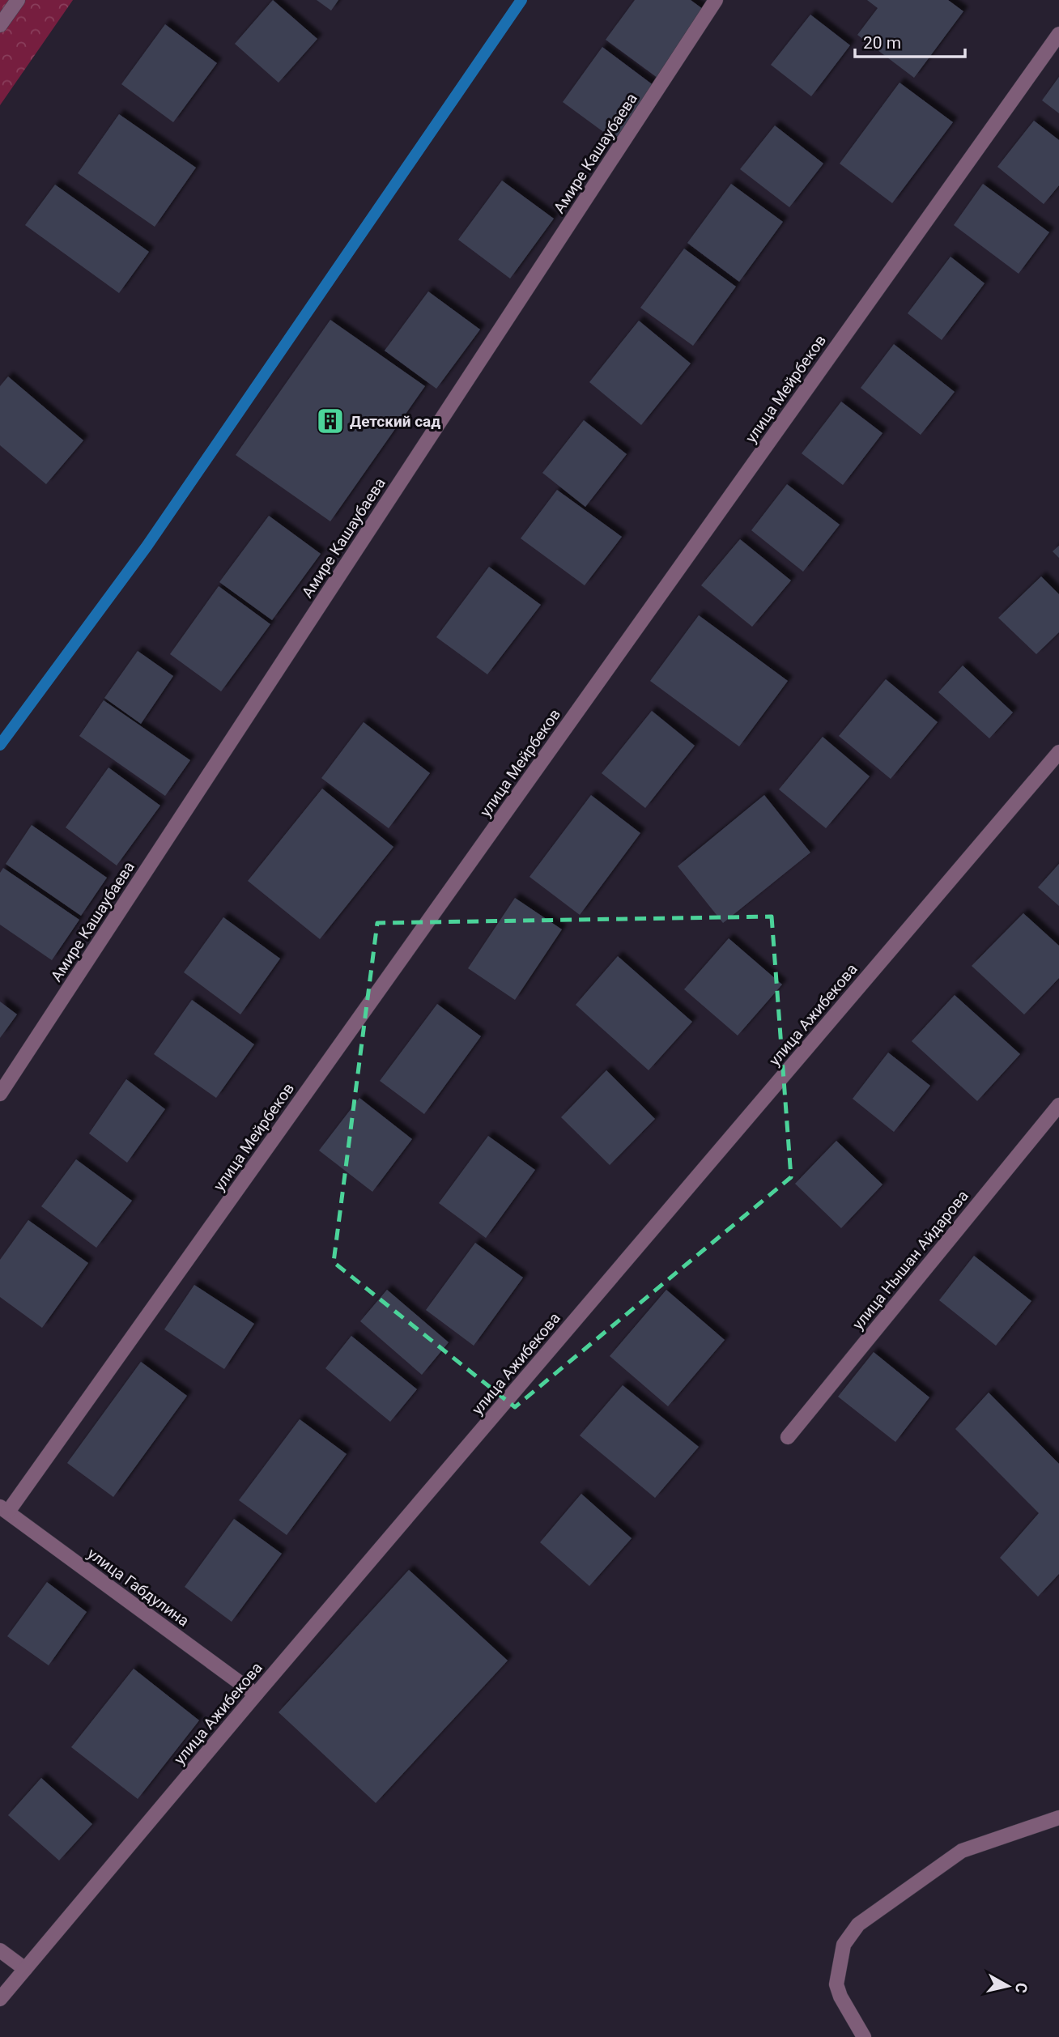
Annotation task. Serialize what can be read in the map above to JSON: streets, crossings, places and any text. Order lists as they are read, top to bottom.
{
  "streets": {
    "street": [
      "Амире Кашаубаева",
      "улица Мейрбеков",
      "улица Ажибекова",
      "улица Нышан Айдарова",
      "улица Габдулина"
    ]
  },
  "crossings": [
    ["улица Мейрбеков", "улица Габдулина"],
    ["улица Ажибекова", "улица Габдулина"]
  ],
  "places": {
    "building": ["Детский сад"]
  },
  "scale_bar": "20 m",
  "north": "right"
}
